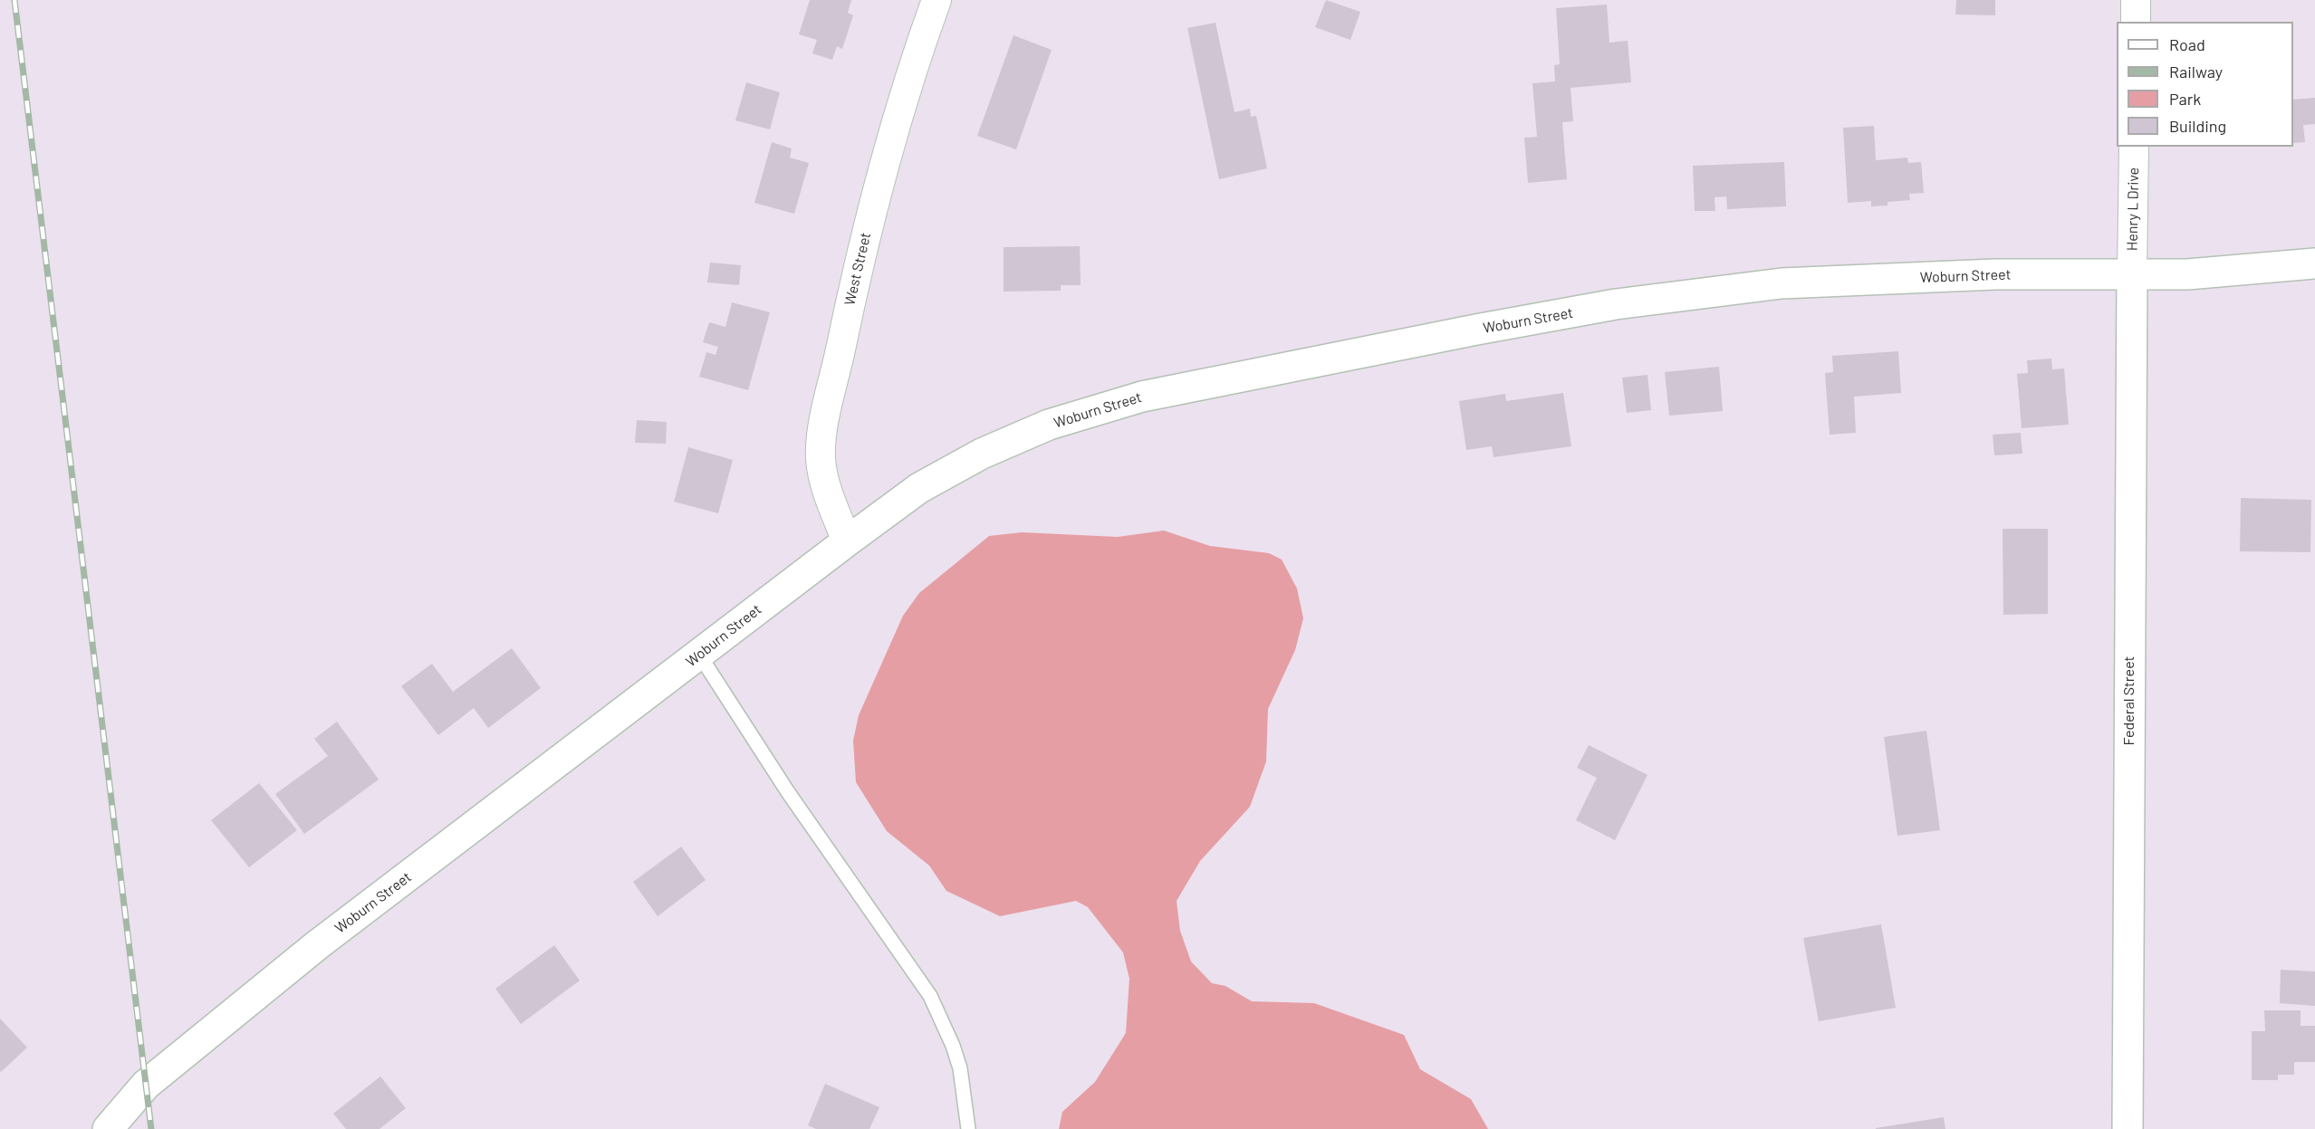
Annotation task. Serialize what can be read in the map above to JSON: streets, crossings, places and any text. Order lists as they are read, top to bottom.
{
  "streets": {
    "street": [
      "Henry L Drive",
      "West Street",
      "Woburn Street",
      "Federal Street"
    ]
  },
  "crossings": [
    ["Henry L Drive", "Woburn Street"],
    ["Henry L Drive", "Federal Street"],
    ["West Street", "Woburn Street"],
    ["Woburn Street", "Federal Street"]
  ],
  "legend": [
    "Road",
    "Railway",
    "Park",
    "Building"
  ]
}
